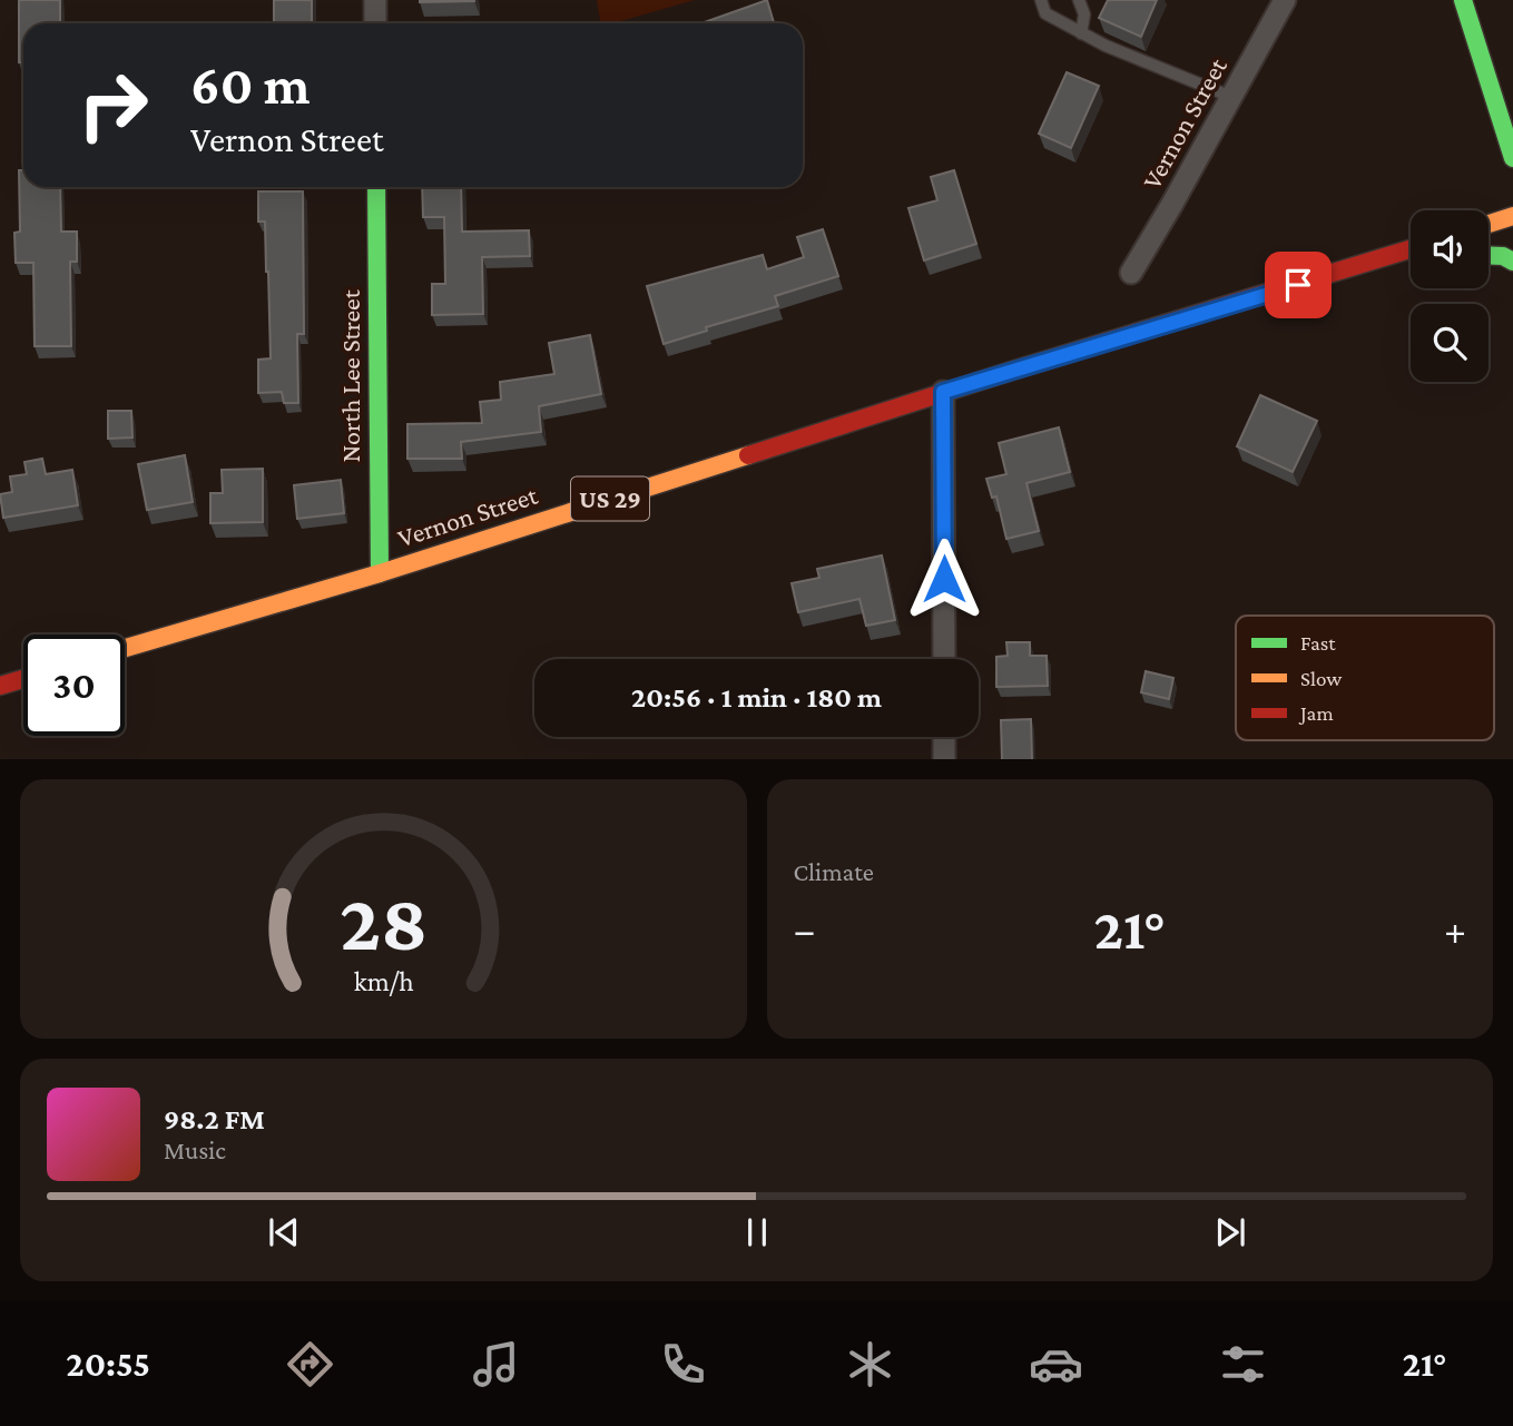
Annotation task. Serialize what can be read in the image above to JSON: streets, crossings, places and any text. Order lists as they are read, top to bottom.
{
  "streets": {
    "main road": ["Vernon Street", "North Lee Street", "US 29"]
  },
  "crossings": [
    ["Vernon Street", "North Lee Street"],
    ["Vernon Street", "US 29"]
  ],
  "legend": ["Fast", "Slow", "Jam"],
  "page": {
    "turn": ["60 m", "Vernon Street"],
    "limit": "30",
    "trip": "20:56 · 1 min · 180 m",
    "tile": "Climate",
    "heat": ["−", "21°", "+"],
    "song": ["98.2 FM", "Music"],
    "tabs": ["20:55", "21°"],
    "gauge": ["28", "km/h"]
  }
}
